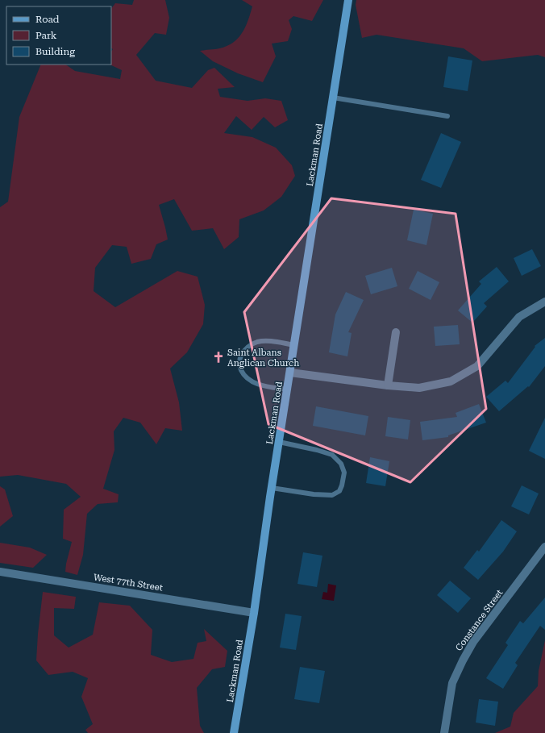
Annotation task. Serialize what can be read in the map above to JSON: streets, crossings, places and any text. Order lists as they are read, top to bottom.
{
  "streets": {
    "main road": ["Lackman Road"],
    "street": ["West 77th Street", "Constance Street"]
  },
  "crossings": [
    ["Lackman Road", "West 77th Street"]
  ],
  "places": {
    "church": ["Saint Albans Anglican Church"]
  },
  "legend": ["Road", "Park", "Building"]
}
